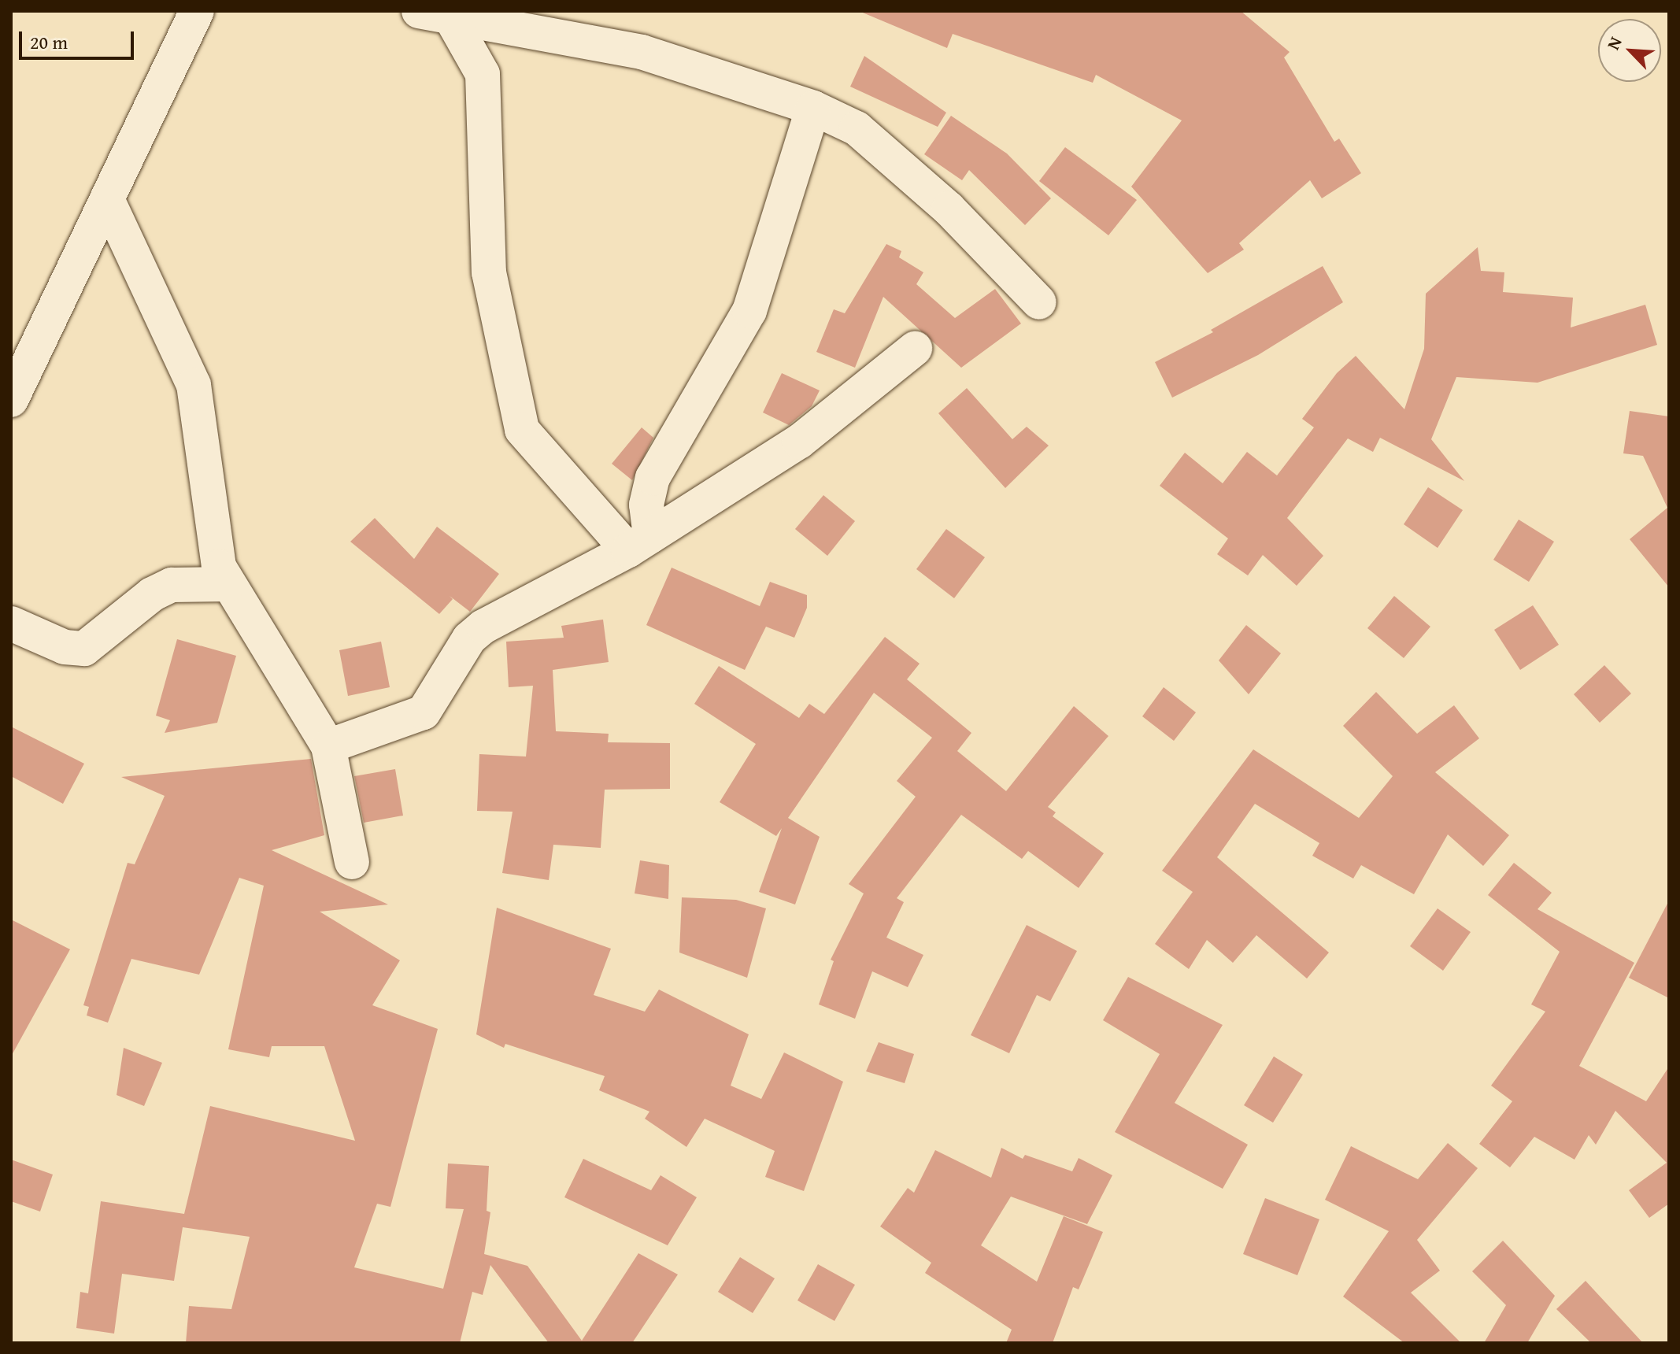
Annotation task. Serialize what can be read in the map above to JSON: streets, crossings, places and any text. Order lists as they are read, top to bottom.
{
  "scale_bar": "20 m",
  "north": "top left"
}
